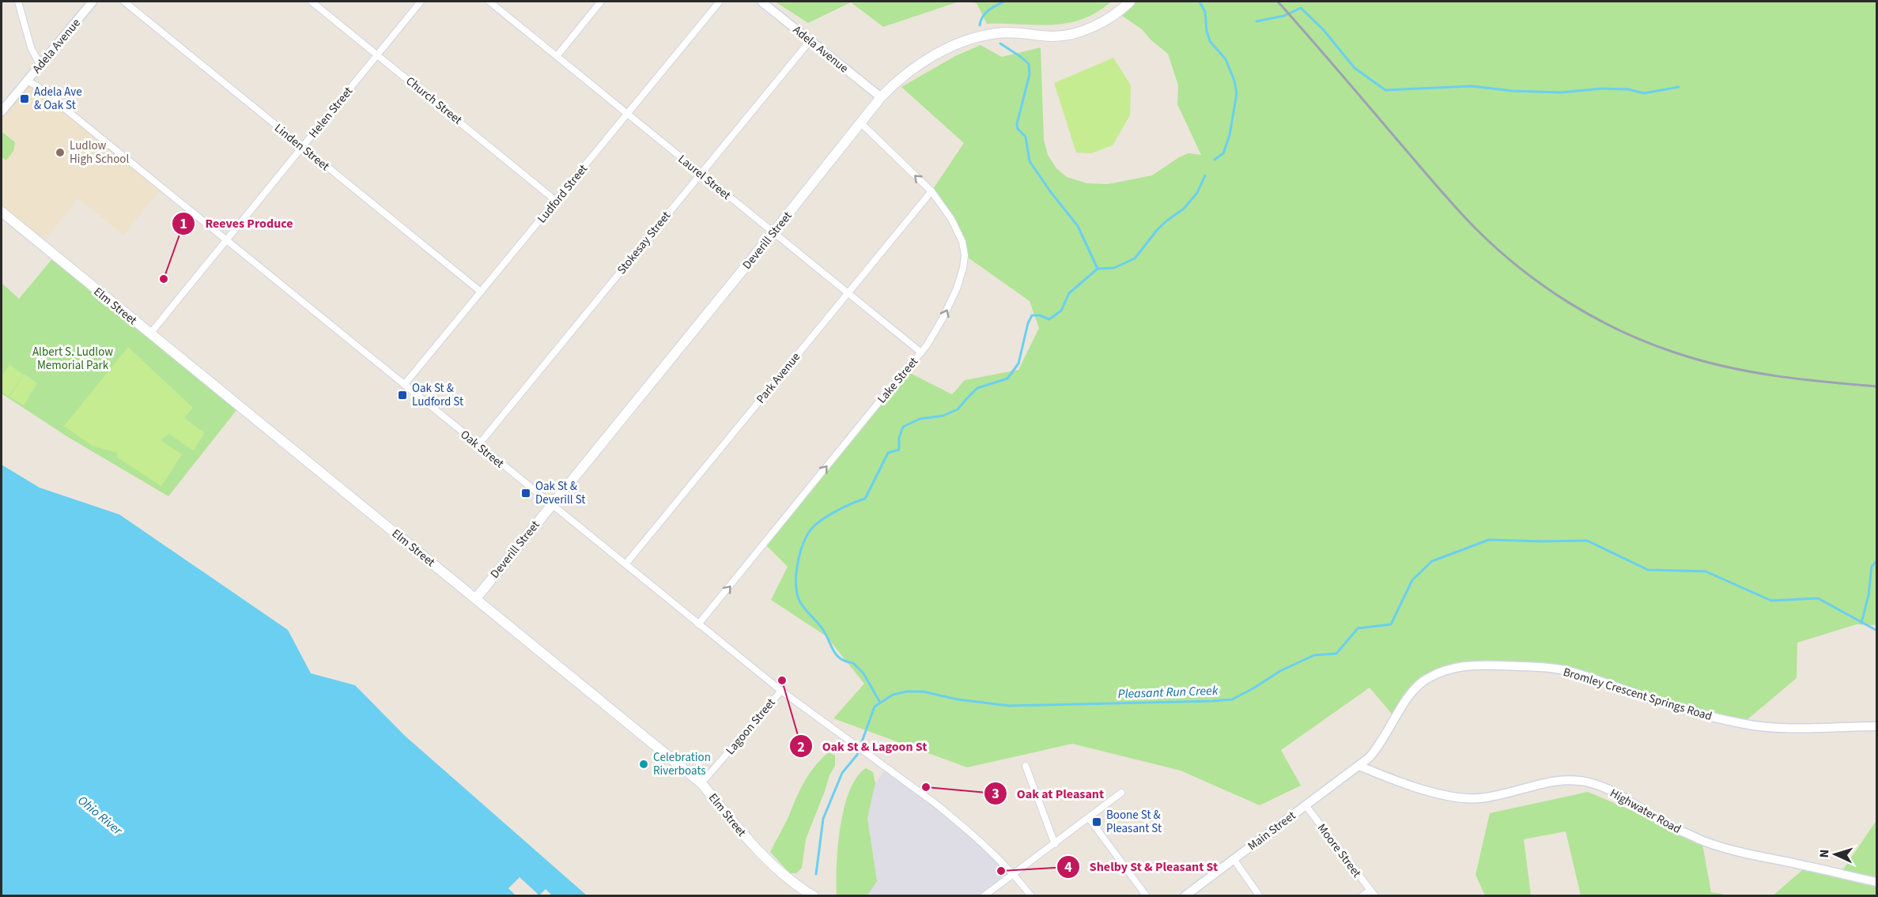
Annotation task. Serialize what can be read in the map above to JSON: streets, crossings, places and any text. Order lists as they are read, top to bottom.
{
  "streets": {
    "main road": ["Deverill Street", "Elm Street"],
    "street": [
      "Adela Avenue",
      "Church Street",
      "Helen Street",
      "Linden Street",
      "Laurel Street",
      "Ludford Street",
      "Stokesay Street",
      "Park Avenue",
      "Lake Street",
      "Oak Street",
      "Bromley Crescent Springs Road",
      "Lagoon Street",
      "Highwater Road",
      "Main Street",
      "Moore Street"
    ]
  },
  "crossings": [
    ["Adela Avenue", "Deverill Street"],
    ["Adela Avenue", "Stokesay Street"],
    ["Adela Avenue", "Oak Street"],
    ["Church Street", "Helen Street"],
    ["Church Street", "Ludford Street"],
    ["Helen Street", "Linden Street"],
    ["Helen Street", "Elm Street"],
    ["Helen Street", "Oak Street"],
    ["Linden Street", "Ludford Street"],
    ["Laurel Street", "Ludford Street"],
    ["Laurel Street", "Deverill Street"],
    ["Laurel Street", "Stokesay Street"],
    ["Laurel Street", "Park Avenue"],
    ["Laurel Street", "Lake Street"],
    ["Ludford Street", "Oak Street"],
    ["Deverill Street", "Elm Street"],
    ["Deverill Street", "Lake Street"],
    ["Deverill Street", "Oak Street"],
    ["Stokesay Street", "Oak Street"],
    ["Elm Street", "Lagoon Street"],
    ["Park Avenue", "Lake Street"],
    ["Park Avenue", "Oak Street"],
    ["Lake Street", "Oak Street"],
    ["Oak Street", "Lagoon Street"],
    ["Bromley Crescent Springs Road", "Highwater Road"],
    ["Bromley Crescent Springs Road", "Main Street"],
    ["Highwater Road", "Main Street"],
    ["Main Street", "Moore Street"]
  ],
  "one_way": ["Lake Street"],
  "water": ["Pleasant Run Creek", "Ohio River"],
  "parks": ["Albert S. Ludlow Memorial Park"],
  "places": {
    "transit": [
      "Adela Ave & Oak St",
      "Oak St & Ludford St",
      "Oak St & Deverill St",
      "Boone St & Pleasant St"
    ],
    "other": [
      "Ludlow High School",
      "Reeves Produce",
      "Oak St & Lagoon St",
      "Celebration Riverboats",
      "Oak at Pleasant",
      "Shelby St & Pleasant St"
    ]
  },
  "north": "left"
}
